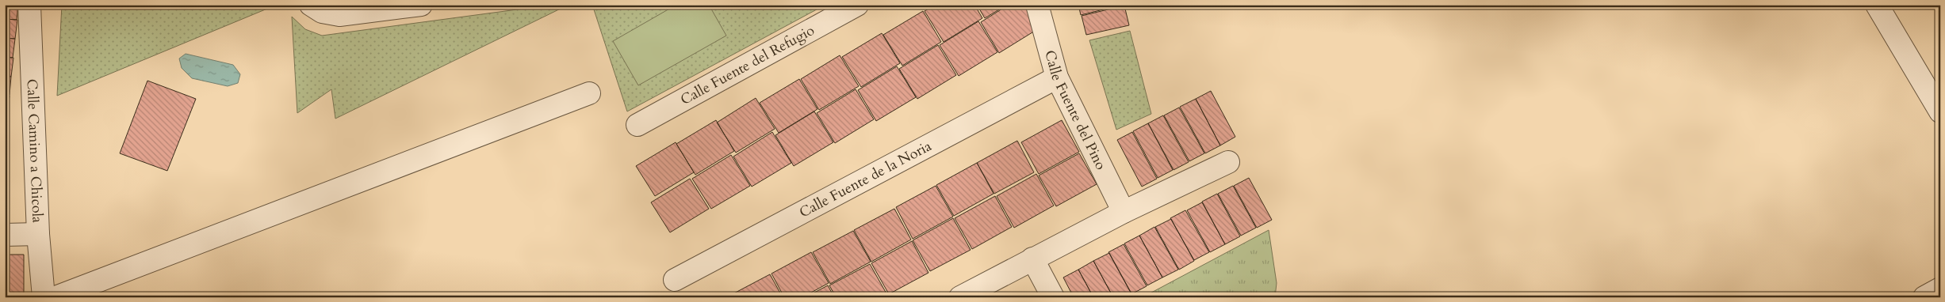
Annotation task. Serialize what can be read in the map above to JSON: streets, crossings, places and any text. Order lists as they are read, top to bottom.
{
  "streets": {
    "street": [
      "Calle Fuente del Refugio",
      "Calle Fuente del Pino",
      "Calle Camino a Chicola",
      "Calle Fuente de la Noria"
    ]
  },
  "crossings": [
    ["Calle Fuente del Pino", "Calle Fuente de la Noria"]
  ]
}
